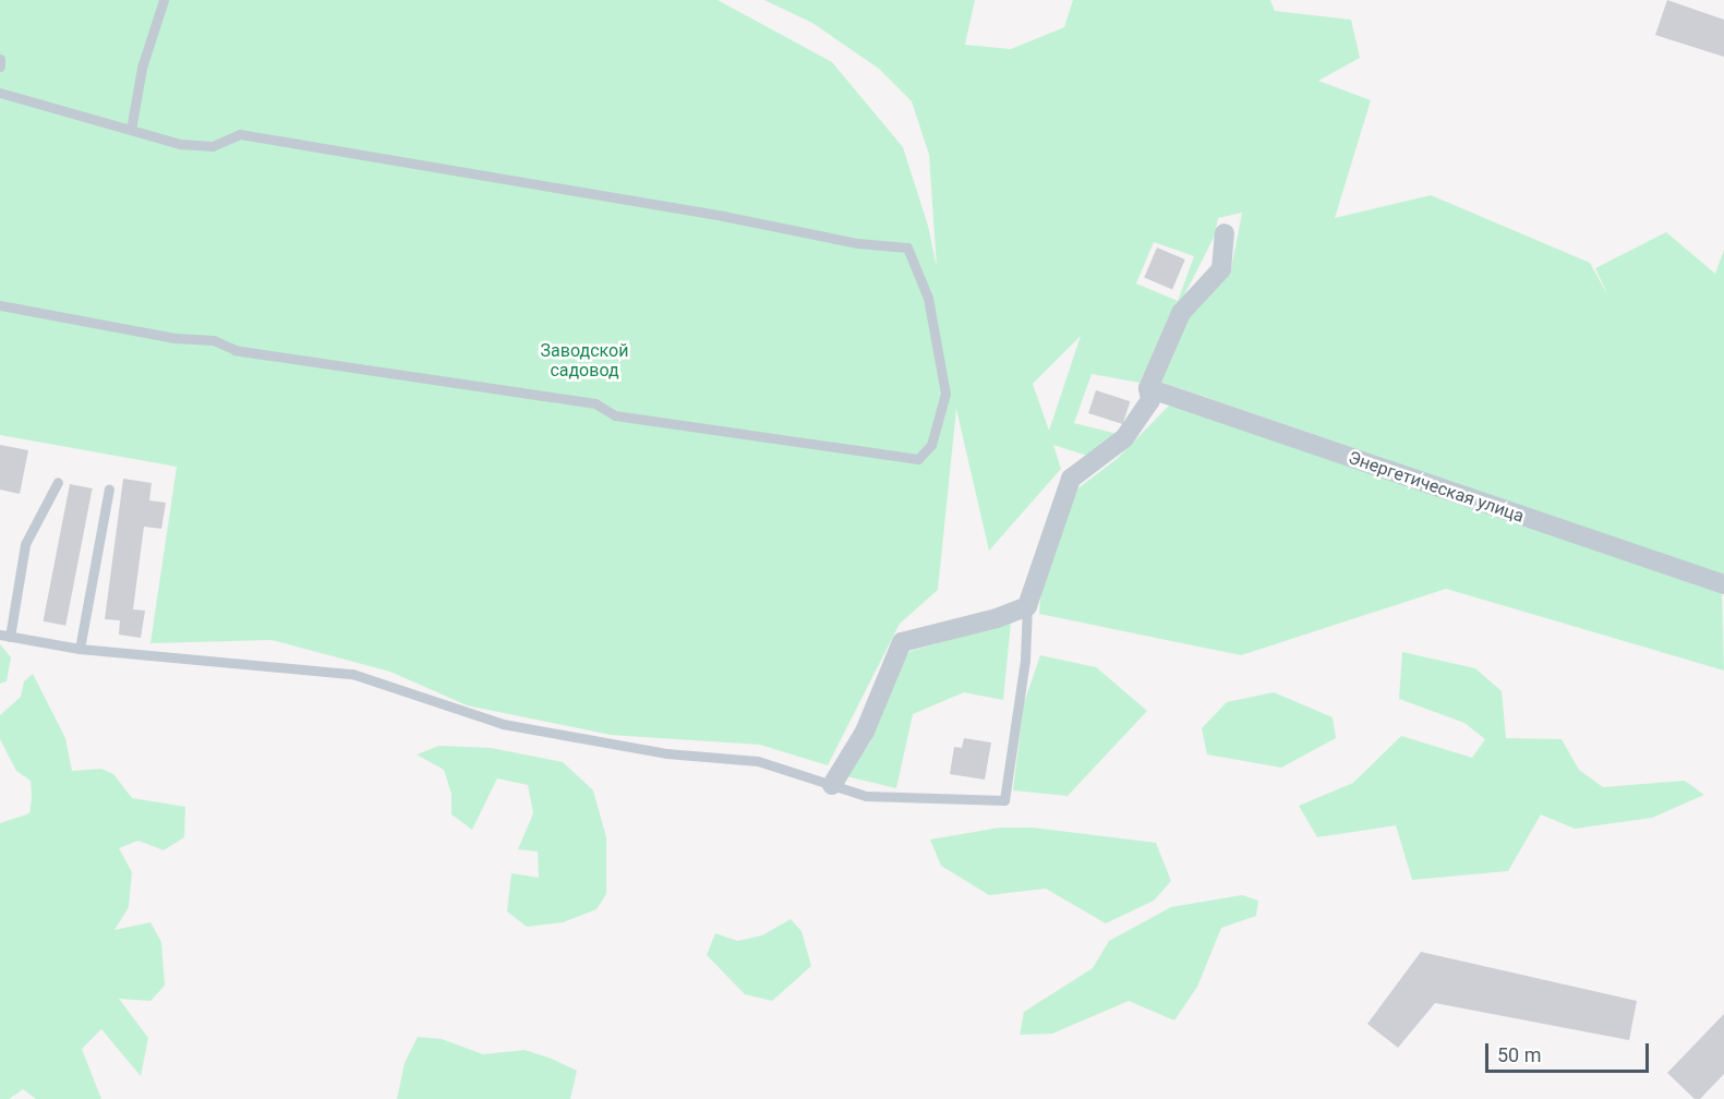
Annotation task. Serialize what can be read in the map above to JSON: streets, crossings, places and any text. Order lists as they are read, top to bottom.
{
  "streets": {
    "street": ["Энергетическая улица"]
  },
  "parks": ["Заводской садовод"],
  "scale_bar": "50 m"
}
